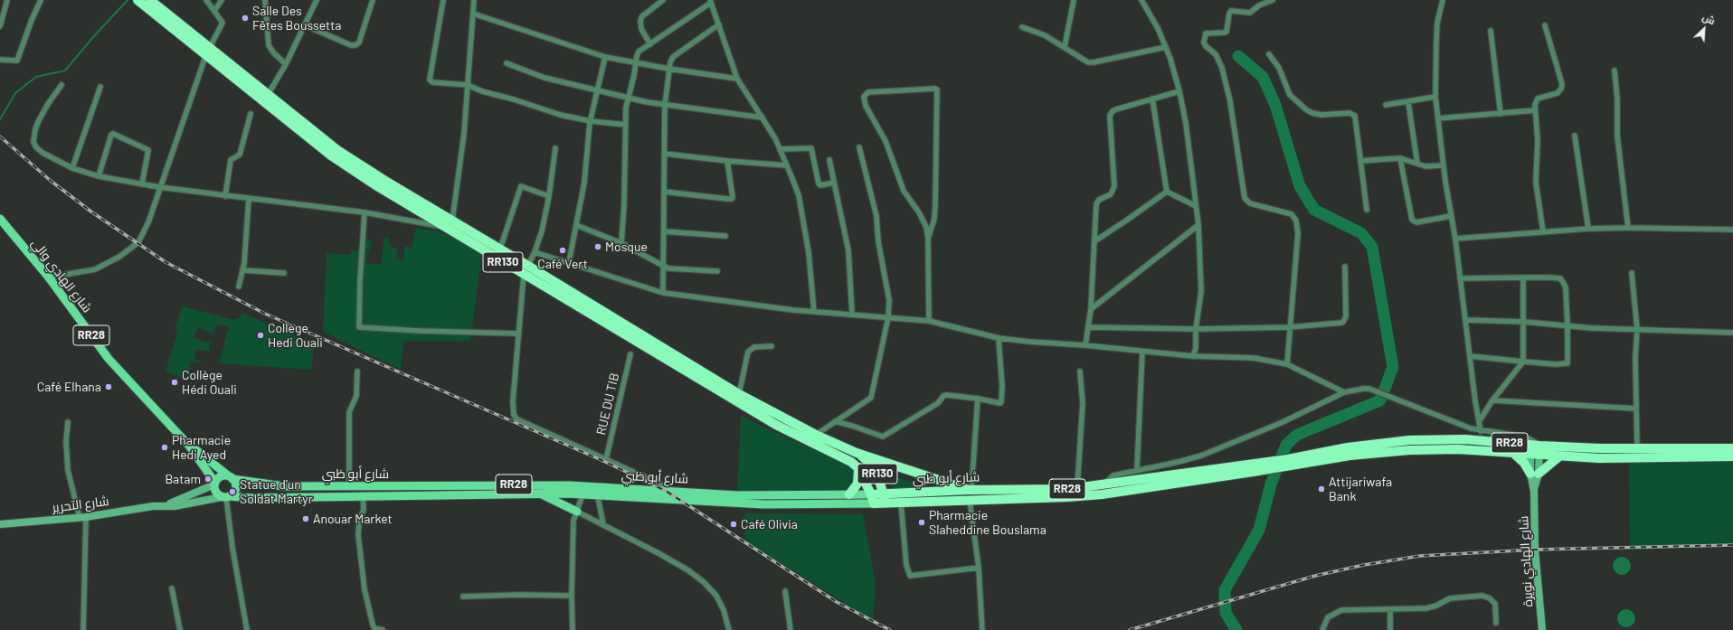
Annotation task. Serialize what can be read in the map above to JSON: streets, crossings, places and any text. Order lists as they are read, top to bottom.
{
  "streets": {
    "highway": ["RR130", "RR28", "شارع أبو ظبي"],
    "main road": ["شارع الهادي والي"],
    "street": ["RUE DU TIB", "شارع التحرير", "شارع الهادي نويرة"]
  },
  "crossings": [
    ["RR130", "شارع أبو ظبي"],
    ["شارع الهادي والي", "RR28"],
    ["شارع الهادي والي", "شارع أبو ظبي"],
    ["شارع الهادي والي", "شارع التحرير"],
    ["RR28", "شارع أبو ظبي"],
    ["RR28", "شارع التحرير"],
    ["RR28", "شارع الهادي نويرة"],
    ["شارع أبو ظبي", "شارع التحرير"],
    ["شارع أبو ظبي", "شارع الهادي نويرة"]
  ],
  "places": [
    "Salle Des Fêtes Boussetta",
    "Mosque",
    "Café Vert",
    "Collège Hedi Ouali",
    "Collège Hédi Ouali",
    "Café Elhana",
    "Pharmacie Hedi Ayed",
    "Batam",
    "Attijariwafa Bank",
    "Statue d'un Soldat Martyr",
    "Anouar Market",
    "Pharmacie Slaheddine Bouslama",
    "Café Olivia"
  ],
  "north": "top right"
}
